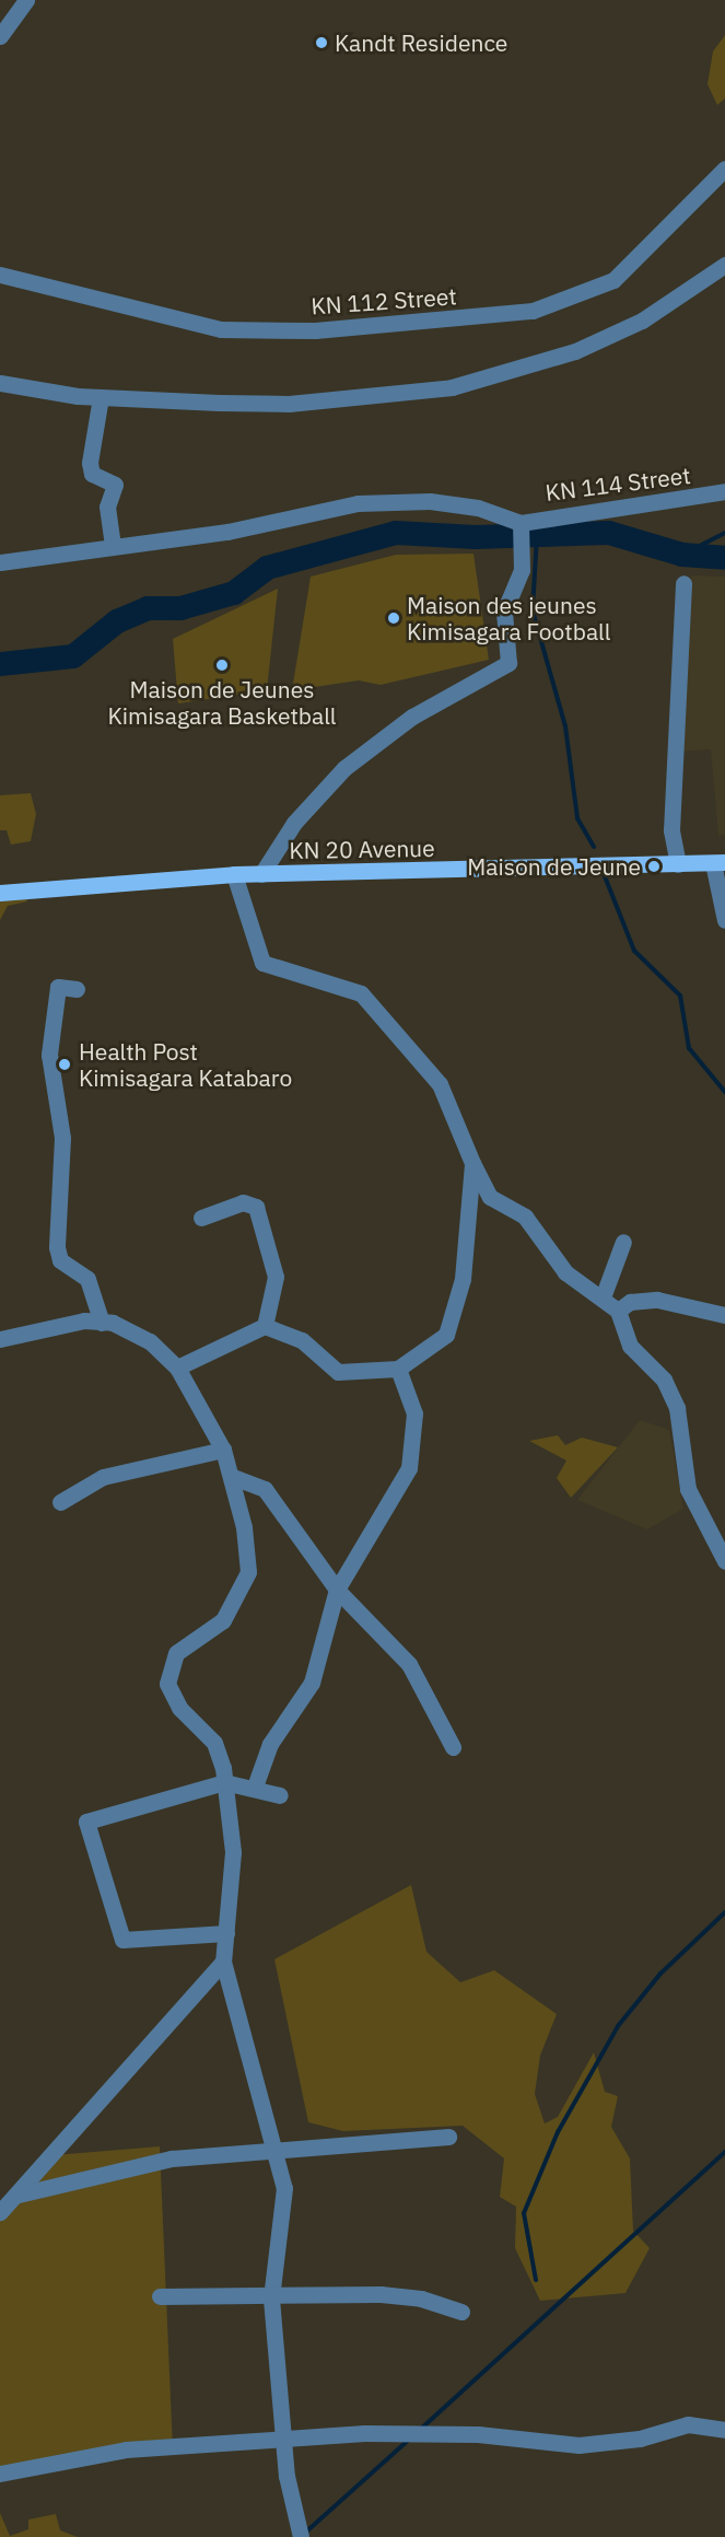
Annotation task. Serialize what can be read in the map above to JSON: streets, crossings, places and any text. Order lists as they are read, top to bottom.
{
  "streets": {
    "main road": ["KN 20 Avenue"],
    "street": ["KN 112 Street", "KN 114 Street"]
  },
  "crossings": [
    ["KN 114 Street", "KN 20 Avenue"]
  ],
  "places": [
    "Kandt Residence",
    "Maison des jeunes Kimisagara Football",
    "Maison de Jeunes Kimisagara Basketball",
    "Maison de Jeune",
    "Health Post Kimisagara Katabaro"
  ]
}
